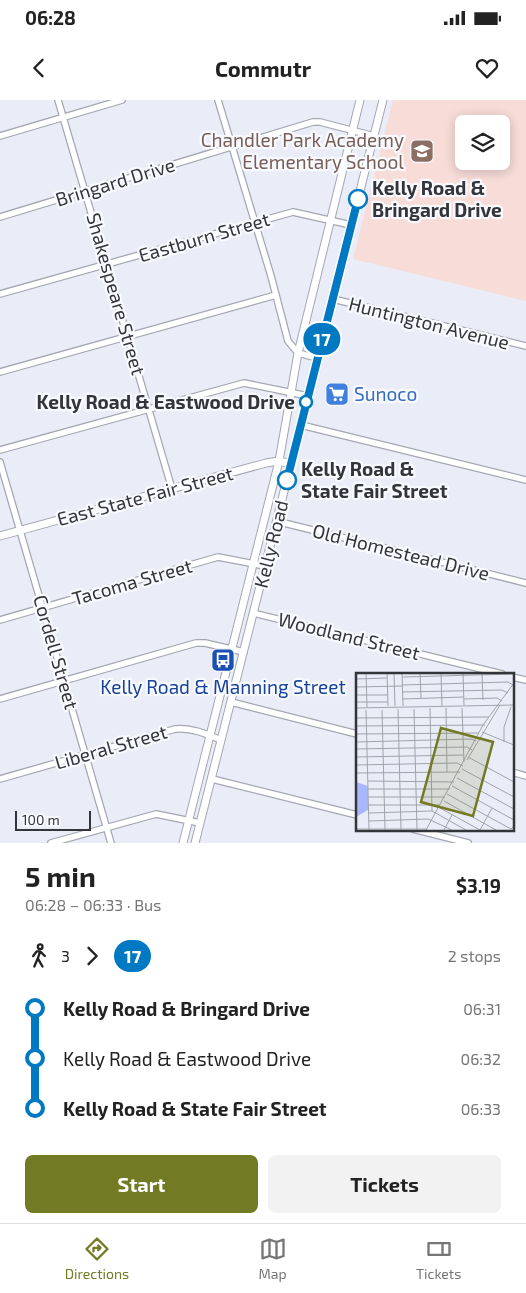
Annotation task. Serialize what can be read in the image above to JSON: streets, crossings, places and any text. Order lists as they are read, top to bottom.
{
  "streets": {
    "street": [
      "Bringard Drive",
      "Eastburn Street",
      "Shakespeare Street",
      "Huntington Avenue",
      "East State Fair Street",
      "Kelly Road",
      "Old Homestead Drive",
      "Tacoma Street",
      "Woodland Street",
      "Cordell Street",
      "Liberal Street"
    ]
  },
  "crossings": [
    ["Bringard Drive", "Shakespeare Street"],
    ["Bringard Drive", "Kelly Road"],
    ["Eastburn Street", "Shakespeare Street"],
    ["Eastburn Street", "Kelly Road"],
    ["Shakespeare Street", "East State Fair Street"],
    ["Huntington Avenue", "Kelly Road"],
    ["East State Fair Street", "Kelly Road"],
    ["East State Fair Street", "Cordell Street"],
    ["Kelly Road", "Old Homestead Drive"],
    ["Kelly Road", "Tacoma Street"],
    ["Kelly Road", "Woodland Street"],
    ["Kelly Road", "Liberal Street"],
    ["Tacoma Street", "Cordell Street"],
    ["Cordell Street", "Liberal Street"]
  ],
  "places": {
    "school or university": ["Chandler Park Academy Elementary School"],
    "other": ["Kelly Road & Bringard Drive", "Kelly Road & Eastwood Drive", "Kelly Road & State Fair Street"],
    "supermarket": ["Sunoco"],
    "bus stop": ["Kelly Road & Manning Street"]
  },
  "lines": ["bus line 17"],
  "scale_bar": "100 m",
  "page": {
    "status": "06:28",
    "header": "Commutr",
    "on_map": "17",
    "scale": "100 m",
    "heading": ["5 min", "06:28 – 06:33 · Bus", "$3.19"],
    "legs": ["3", "17", "2 stops"],
    "list": [
      {
        "name": "Kelly Road & Bringard Drive",
        "value": "06:31"
      },
      {
        "name": "Kelly Road & Eastwood Drive",
        "value": "06:32"
      },
      {
        "name": "Kelly Road & State Fair Street",
        "value": "06:33"
      }
    ],
    "buttons": ["Start", "Tickets"],
    "tabs": ["Directions", "Map", "Tickets"]
  }
}
